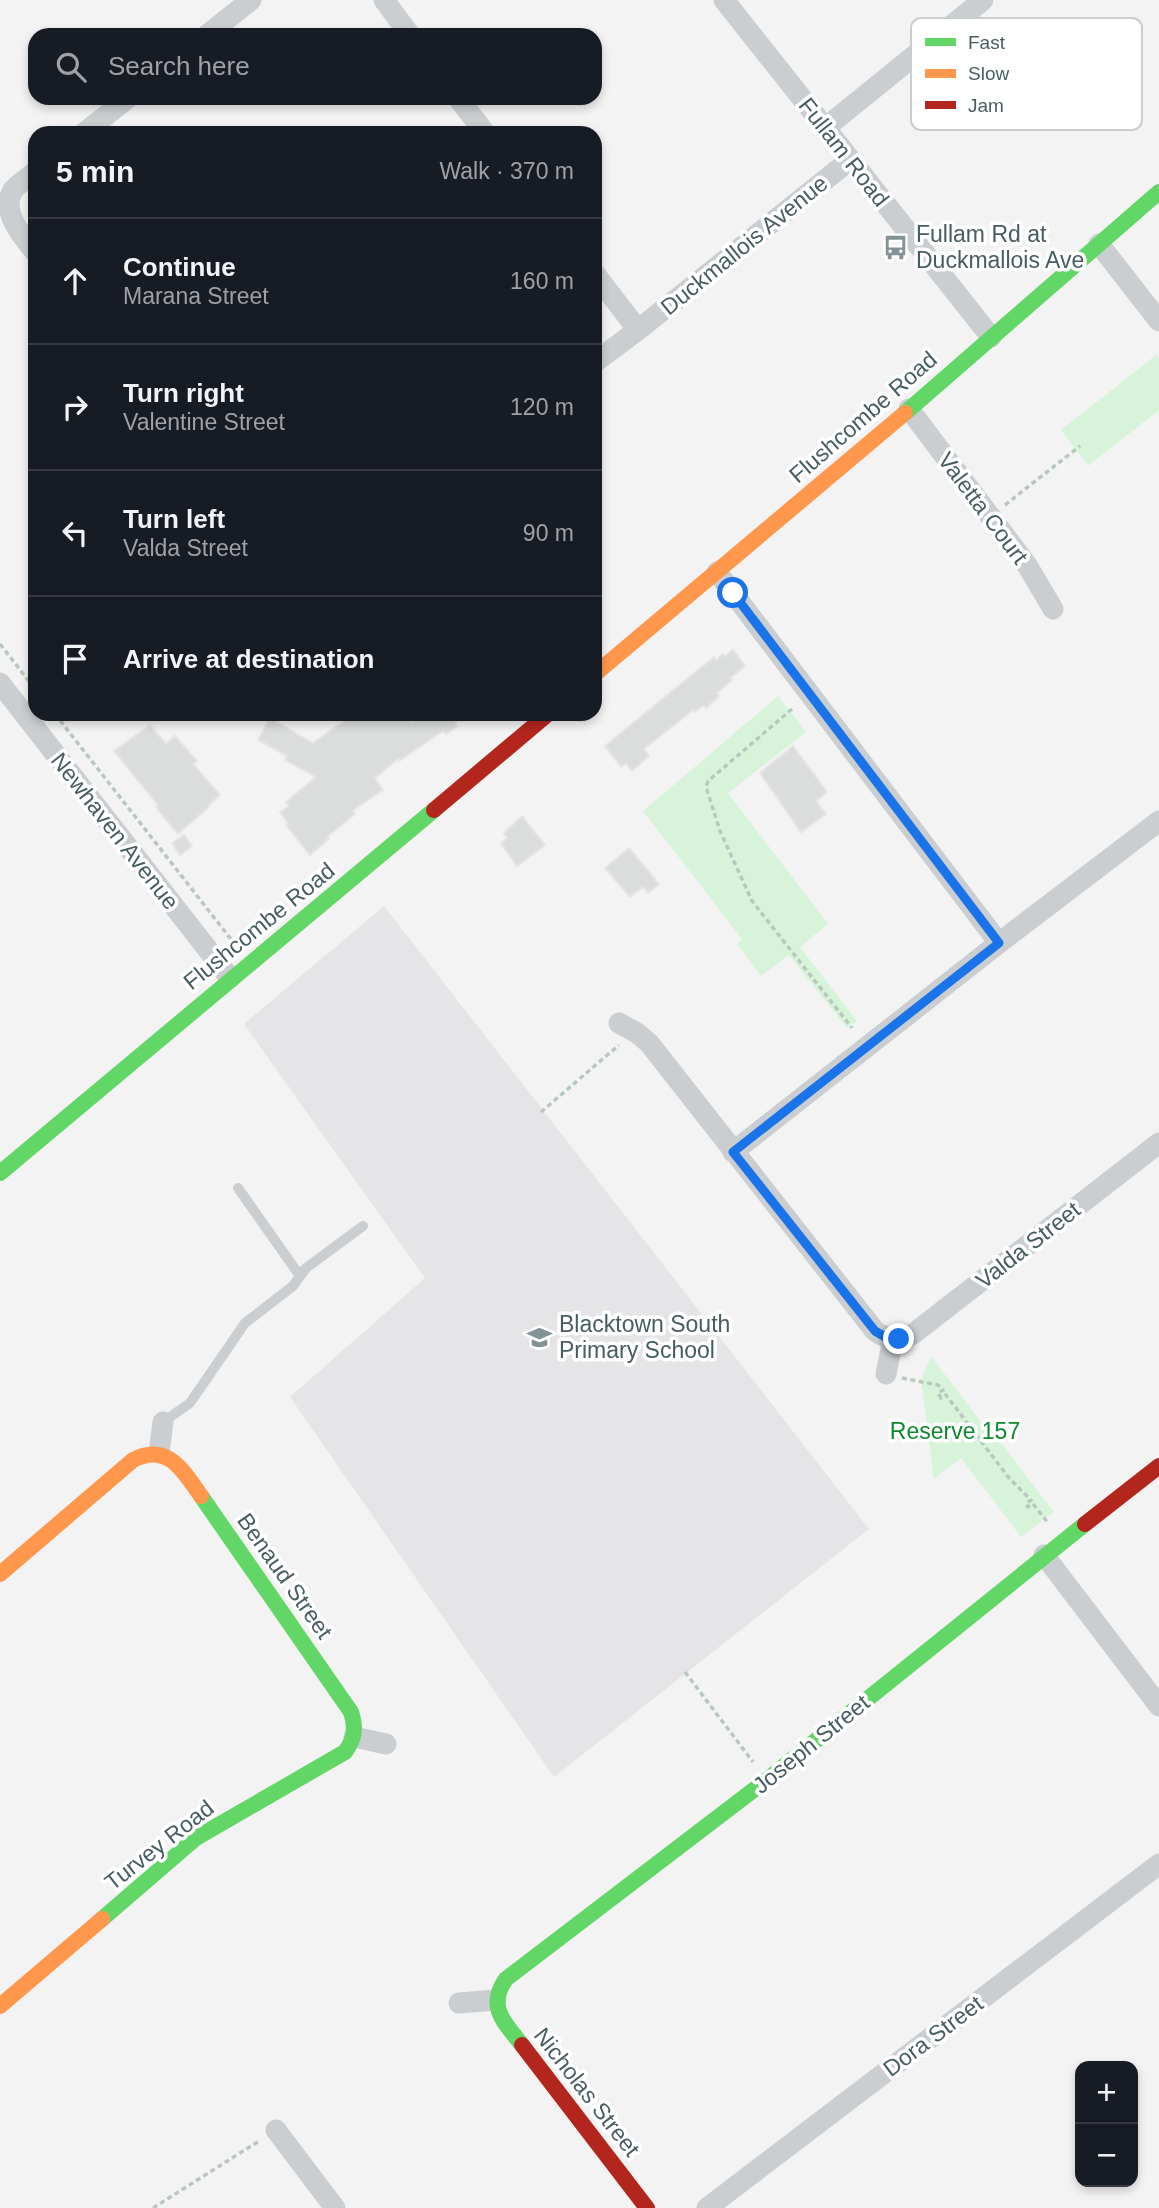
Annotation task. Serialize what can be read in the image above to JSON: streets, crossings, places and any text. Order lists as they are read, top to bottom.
{
  "streets": {
    "street": [
      "Fullam Road",
      "Duckmallois Avenue",
      "Flushcombe Road",
      "Valetta Court",
      "Newhaven Avenue",
      "Valda Street",
      "Benaud Street",
      "Joseph Street",
      "Turvey Road",
      "Dora Street",
      "Nicholas Street"
    ]
  },
  "crossings": [
    ["Fullam Road", "Duckmallois Avenue"],
    ["Fullam Road", "Flushcombe Road"],
    ["Flushcombe Road", "Valetta Court"],
    ["Flushcombe Road", "Newhaven Avenue"],
    ["Benaud Street", "Turvey Road"],
    ["Joseph Street", "Nicholas Street"]
  ],
  "parks": ["Reserve 157"],
  "places": {
    "bus stop": ["Fullam Rd at Duckmallois Ave"],
    "school or university": ["Blacktown South Primary School"]
  },
  "legend": ["Fast", "Slow", "Jam"],
  "page": {
    "search": "Search here",
    "heading": ["5 min", "Walk · 370 m"],
    "list": [
      ["Continue", "Marana Street", "160 m"],
      ["Turn right", "Valentine Street", "120 m"],
      ["Turn left", "Valda Street", "90 m"],
      "Arrive at destination"
    ],
    "map_buttons": ["+", "−"]
  }
}
